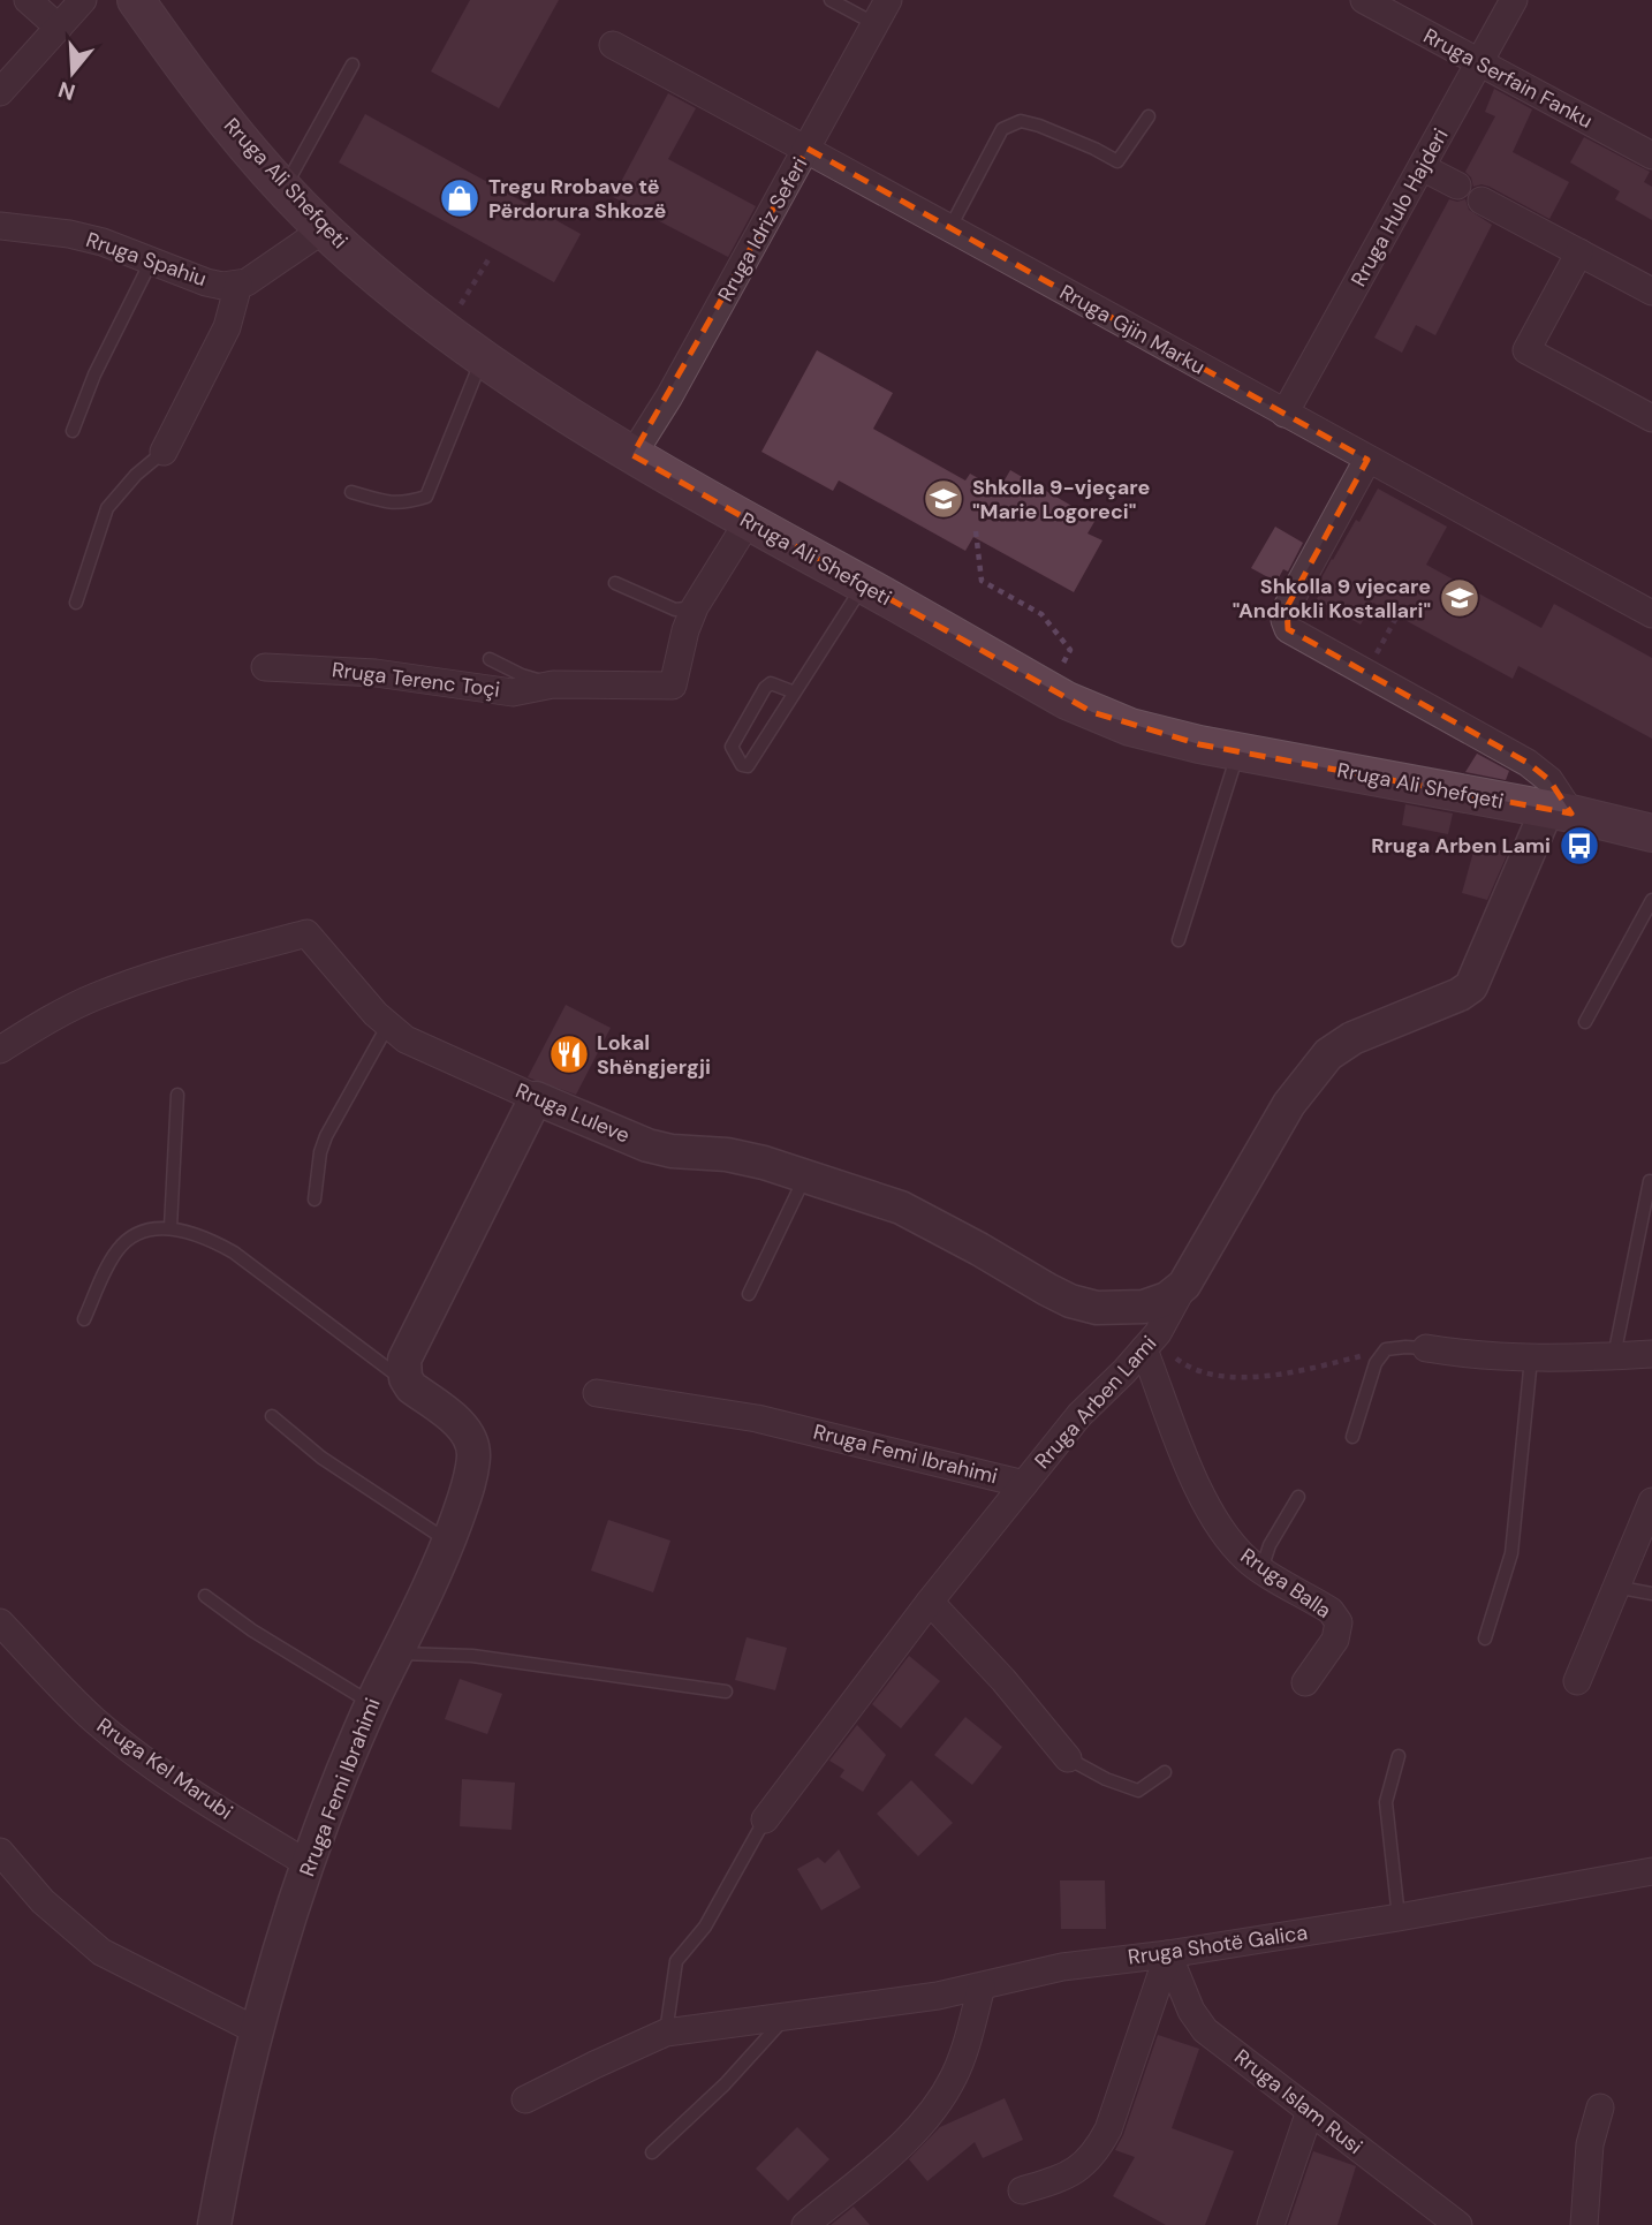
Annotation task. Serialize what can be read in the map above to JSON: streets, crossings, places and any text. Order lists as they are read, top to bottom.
{
  "streets": {
    "main road": ["Rruga Ali Shefqeti"],
    "street": [
      "Rruga Serfain Fanku",
      "Rruga Hulo Hajderi",
      "Rruga Idriz Seferi",
      "Rruga Spahiu",
      "Rruga Gjin Marku",
      "Rruga Terenc Toçi",
      "Rruga Luleve",
      "Rruga Arben Lami",
      "Rruga Femi Ibrahimi",
      "Rruga Balla",
      "Rruga Kel Marubi",
      "Rruga Shotë Galica",
      "Rruga Islam Rusi"
    ]
  },
  "crossings": [
    ["Rruga Serfain Fanku", "Rruga Hulo Hajderi"],
    ["Rruga Ali Shefqeti", "Rruga Idriz Seferi"],
    ["Rruga Ali Shefqeti", "Rruga Terenc Toçi"],
    ["Rruga Ali Shefqeti", "Rruga Arben Lami"],
    ["Rruga Hulo Hajderi", "Rruga Gjin Marku"],
    ["Rruga Idriz Seferi", "Rruga Gjin Marku"],
    ["Rruga Luleve", "Rruga Arben Lami"],
    ["Rruga Arben Lami", "Rruga Femi Ibrahimi"],
    ["Rruga Arben Lami", "Rruga Balla"],
    ["Rruga Arben Lami", "Rruga Shotë Galica"],
    ["Rruga Femi Ibrahimi", "Rruga Kel Marubi"],
    ["Rruga Shotë Galica", "Rruga Islam Rusi"]
  ],
  "places": {
    "shop": ["Tregu Rrobave të Përdorura Shkozë"],
    "school or university": ["Shkolla 9-vjeçare \"Marie Logoreci\"", "Shkolla 9 vjecare \"Androkli Kostallari\""],
    "bus stop": ["Rruga Arben Lami"],
    "restaurant": ["Lokal Shëngjergji"]
  },
  "north": "bottom"
}
